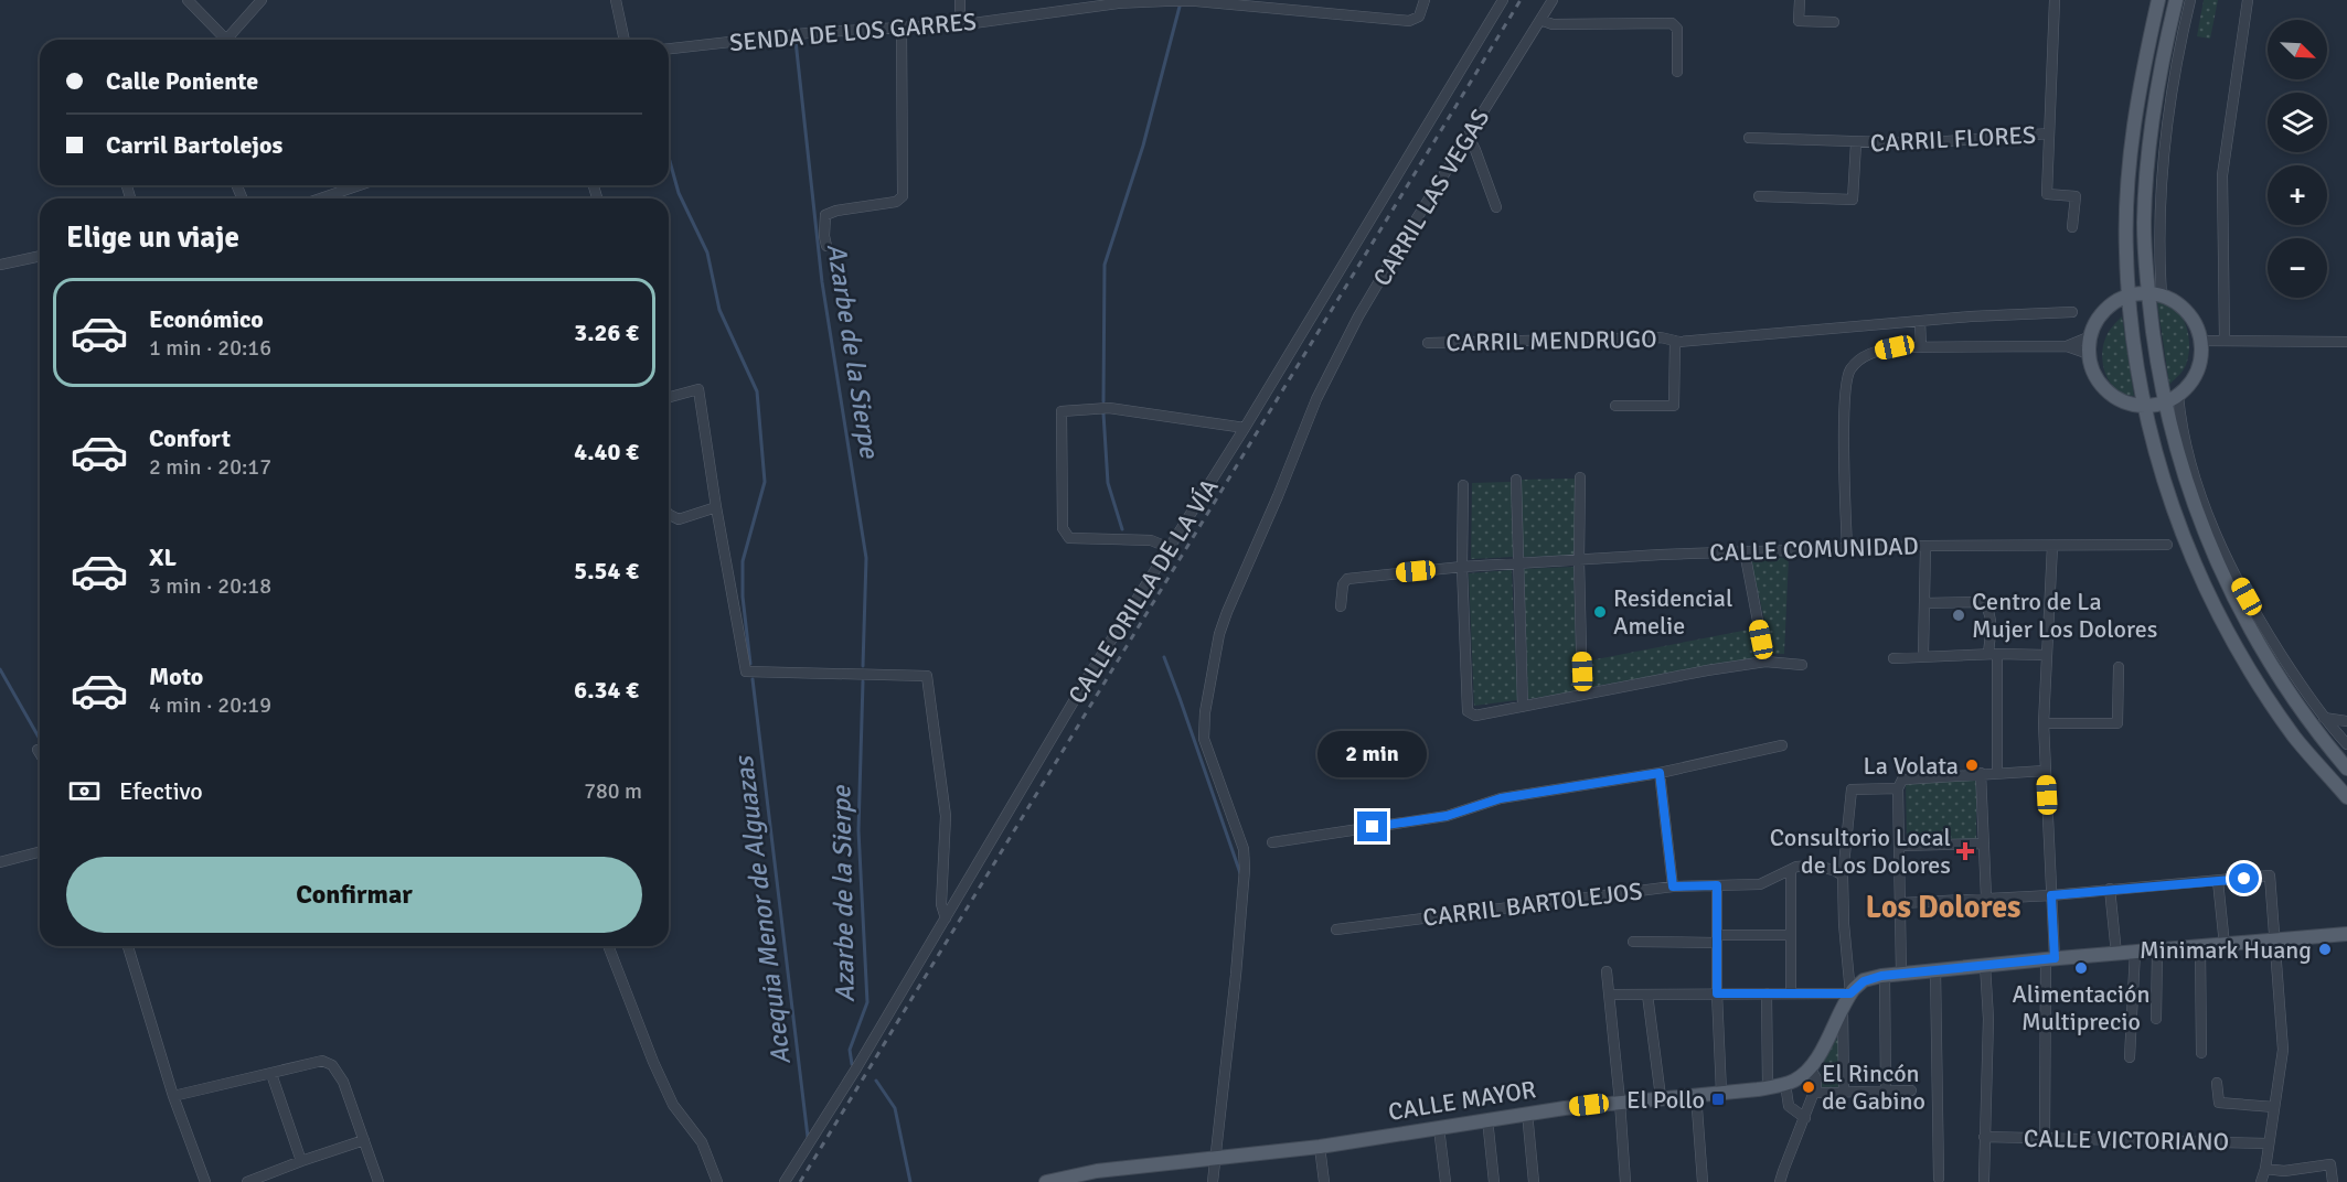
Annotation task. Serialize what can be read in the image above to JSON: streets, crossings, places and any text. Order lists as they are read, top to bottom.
{
  "streets": {
    "main road": ["CALLE MAYOR"],
    "street": [
      "SENDA DE LOS GARRES",
      "CARRIL FLORES",
      "CARRIL LAS VEGAS",
      "CARRIL MENDRUGO",
      "CALLE COMUNIDAD",
      "CALLE ORILLA DE LA VÍA",
      "CARRIL BARTOLEJOS",
      "CALLE VICTORIANO"
    ]
  },
  "crossings": [
    ["CARRIL LAS VEGAS", "CALLE MAYOR"]
  ],
  "districts": ["Los Dolores"],
  "water": ["Azarbe de la Sierpe", "Acequia Menor de Alguazas"],
  "places": {
    "other": [
      "Residencial Amelie",
      "Centro de La Mujer Los Dolores",
      "La Volata",
      "Minimark Huang",
      "Alimentación Multiprecio",
      "El Rincón de Gabino"
    ],
    "health": ["Consultorio Local de Los Dolores"],
    "transit": ["El Pollo"]
  },
  "north": "bottom right",
  "page": {
    "map_buttons": ["+", "−"],
    "banner": ["Calle Poniente", "Carril Bartolejos"],
    "heading": "Elige un viaje",
    "list": [
      {
        "name": "Económico",
        "note": "1 min · 20:16",
        "value": "3.26 €"
      },
      {
        "name": "Confort",
        "note": "2 min · 20:17",
        "value": "4.40 €"
      },
      {
        "name": "XL",
        "note": "3 min · 20:18",
        "value": "5.54 €"
      },
      {
        "name": "Moto",
        "note": "4 min · 20:19",
        "value": "6.34 €"
      }
    ],
    "bubble": "2 min",
    "pay": ["Efectivo", "780 m"],
    "buttons": "Confirmar"
  }
}
